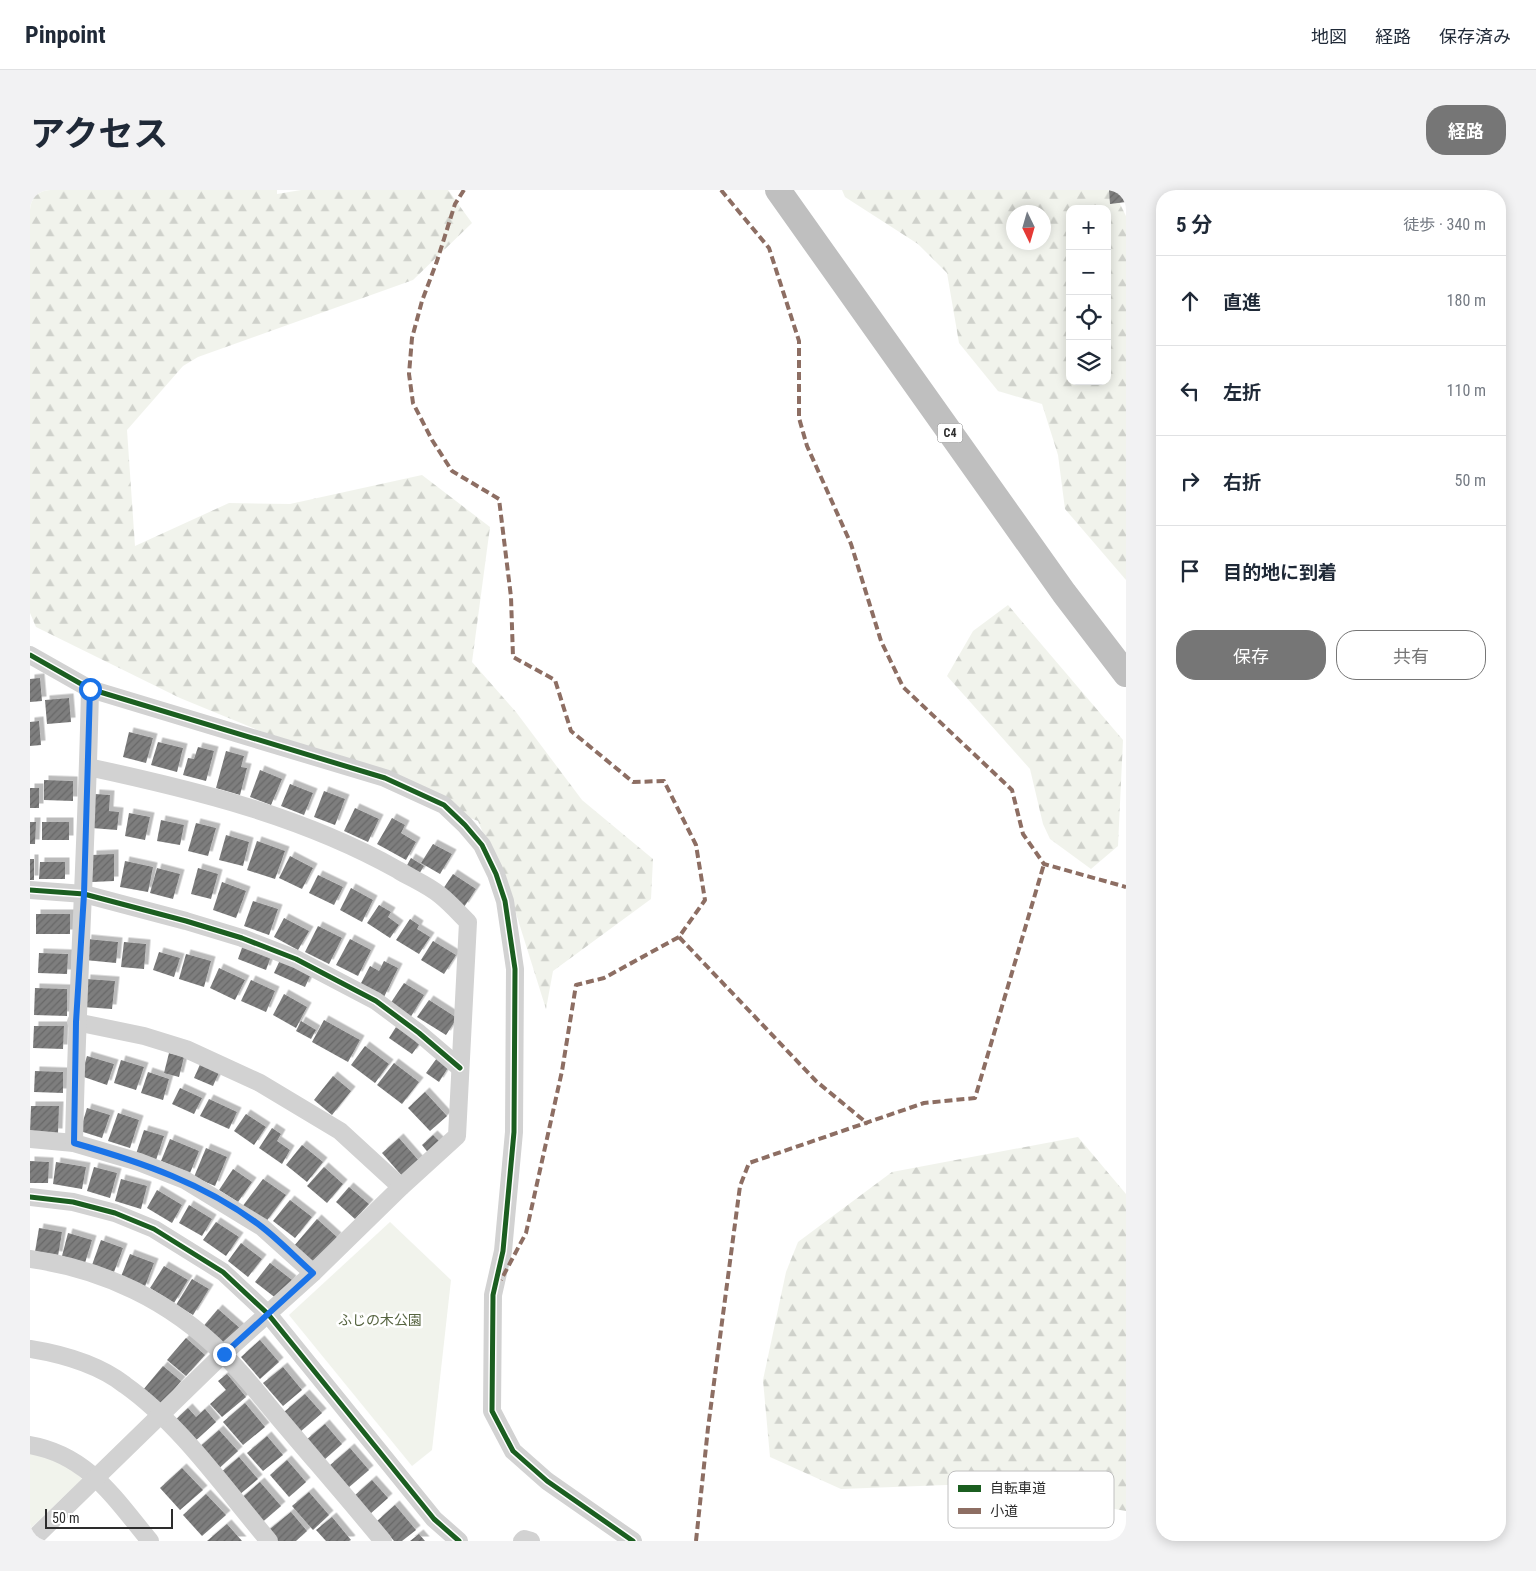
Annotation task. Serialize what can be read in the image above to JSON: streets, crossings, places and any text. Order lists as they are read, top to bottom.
{
  "streets": {
    "highway": ["C4"]
  },
  "parks": ["ふじの木公園"],
  "legend": ["自転車道", "小道"],
  "scale_bar": "50 m",
  "north": "bottom",
  "page": {
    "header": "Pinpoint",
    "nav": ["地図", "経路", "保存済み"],
    "title": "アクセス",
    "buttons": [
      "経路",
      ["保存", "共有"]
    ],
    "heading": ["5 分", "徒歩 · 340 m"],
    "map_buttons": ["+", "−"],
    "list": [
      ["直進", "180 m"],
      ["左折", "110 m"],
      ["右折", "50 m"],
      "目的地に到着"
    ],
    "scale": "50 m"
  }
}
